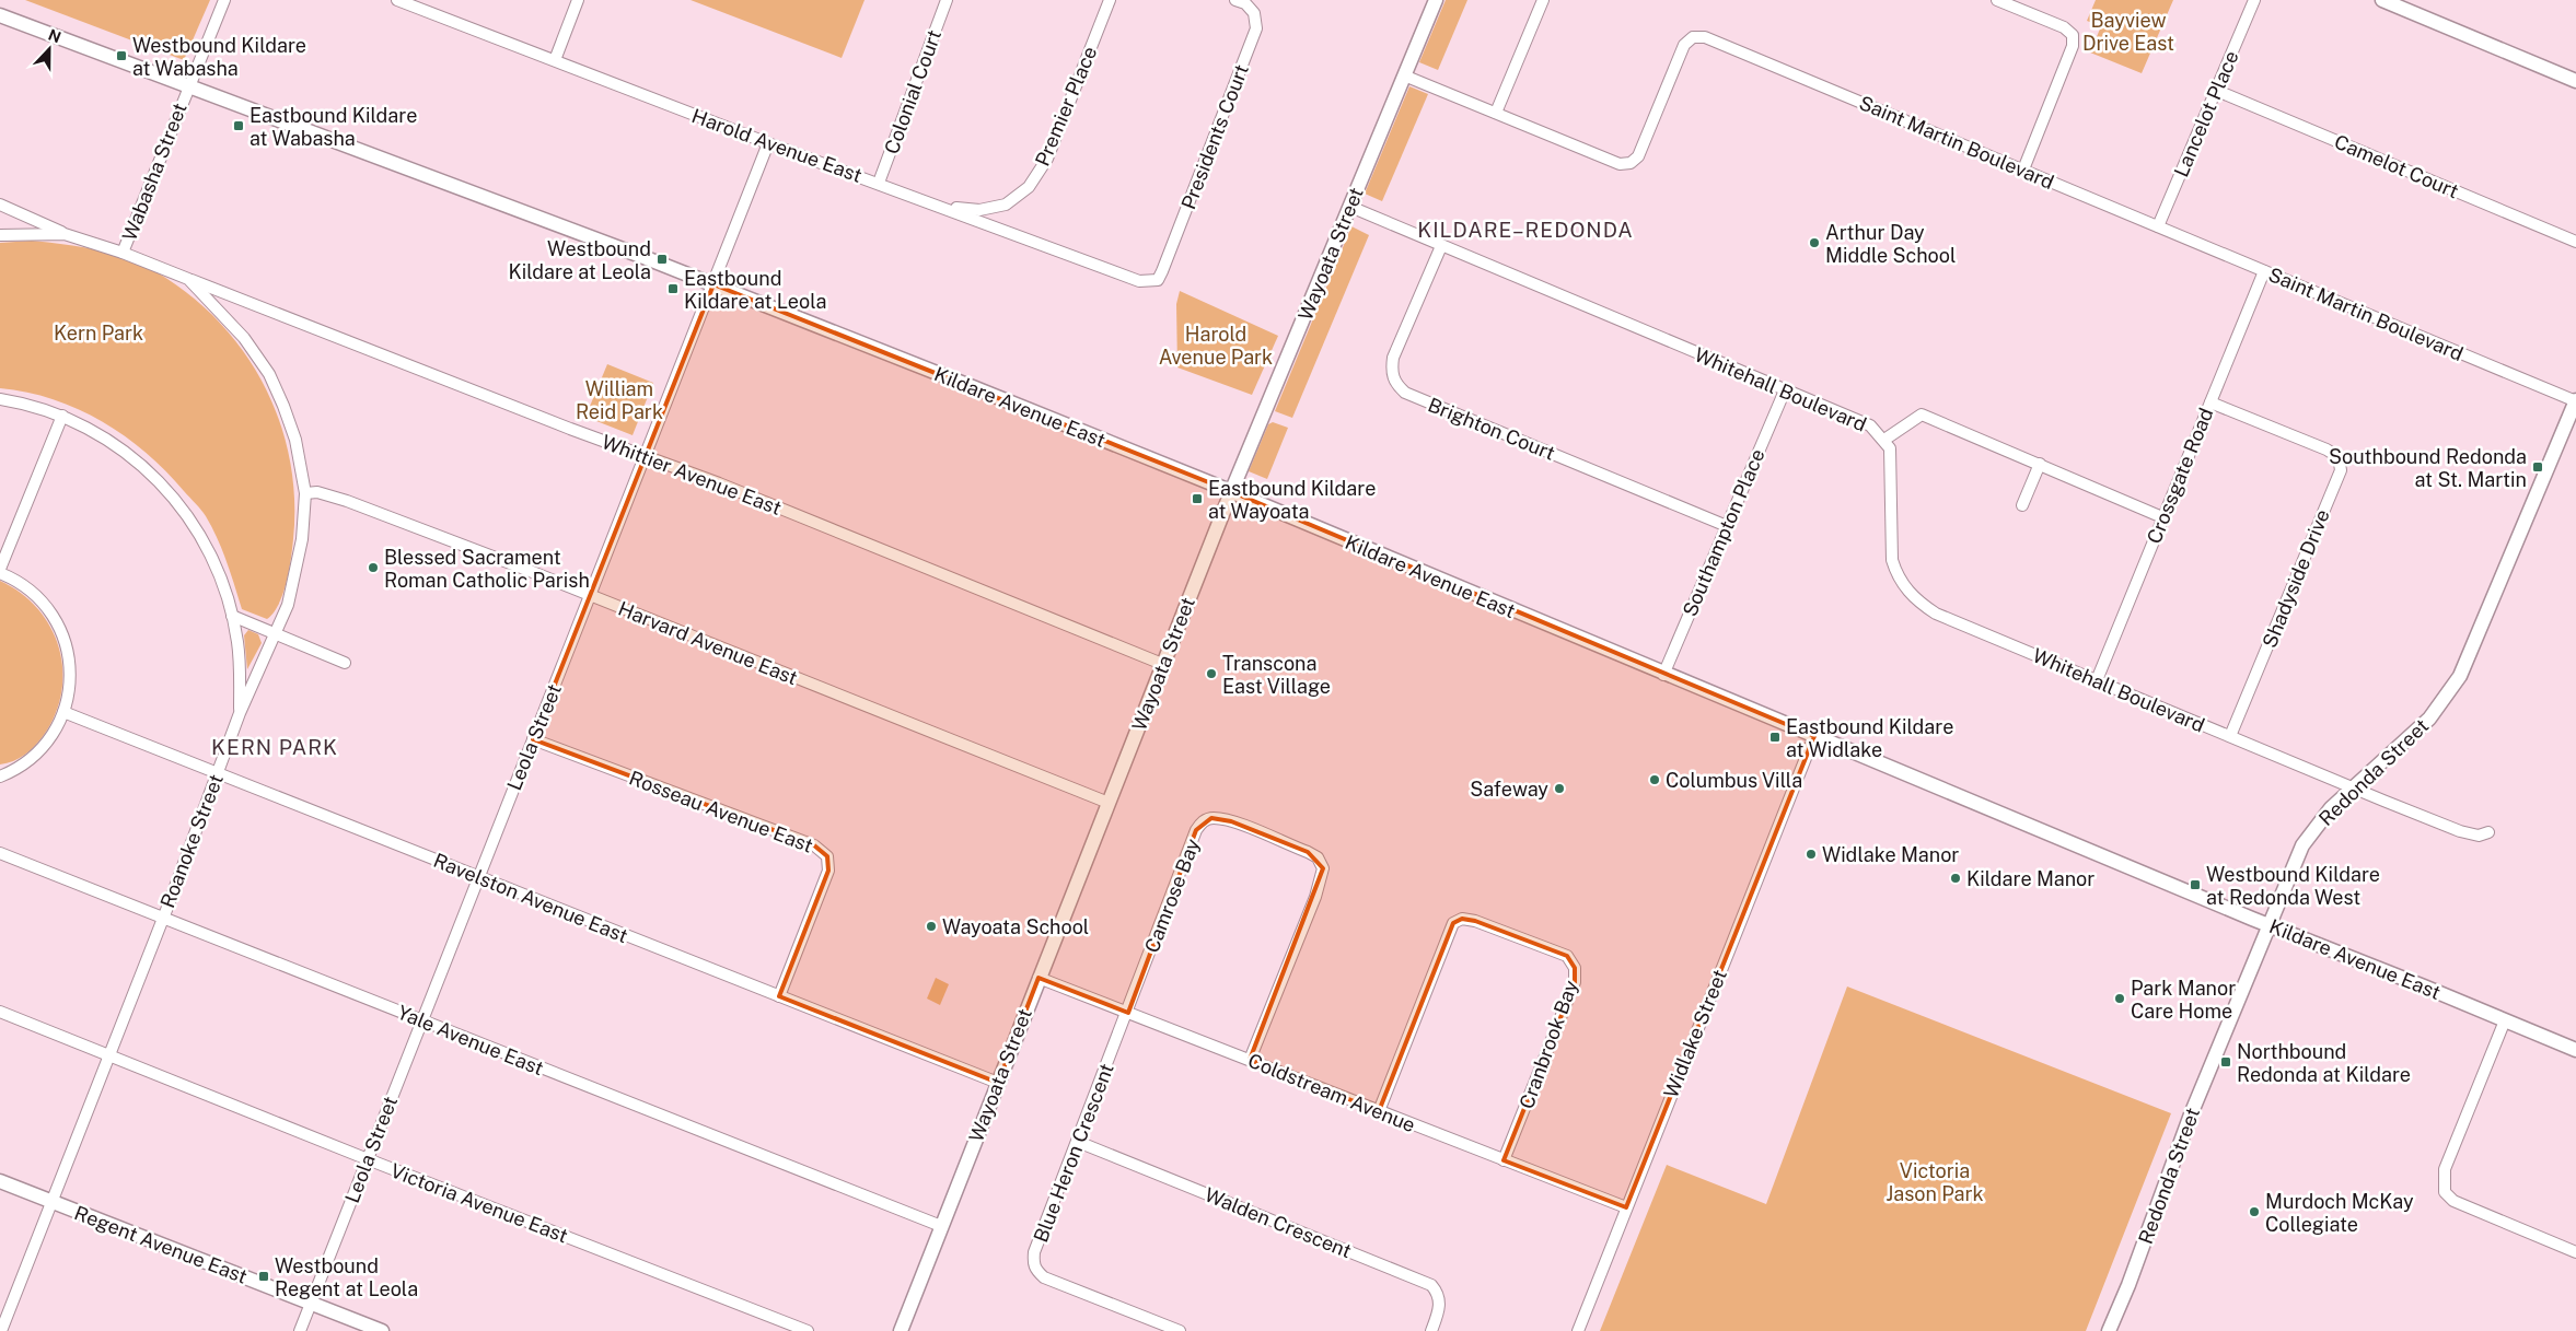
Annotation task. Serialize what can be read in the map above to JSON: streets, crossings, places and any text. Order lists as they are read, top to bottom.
{
  "streets": {
    "street": [
      "Colonial Court",
      "Premier Place",
      "Lancelot Place",
      "Presidents Court",
      "Saint Martin Boulevard",
      "Harold Avenue East",
      "Camelot Court",
      "Wabasha Street",
      "Wayoata Street",
      "Whitehall Boulevard",
      "Kildare Avenue East",
      "Brighton Court",
      "Whittier Avenue East",
      "Crossgate Road",
      "Southampton Place",
      "Shadyside Drive",
      "Harvard Avenue East",
      "Leola Street",
      "Redonda Street",
      "Rosseau Avenue East",
      "Roanoke Street",
      "Camrose Bay",
      "Ravelston Avenue East",
      "Widlake Street",
      "Yale Avenue East",
      "Cranbrook Bay",
      "Coldstream Avenue",
      "Blue Heron Crescent",
      "Victoria Avenue East",
      "Walden Crescent",
      "Regent Avenue East"
    ]
  },
  "crossings": [
    ["Colonial Court", "Harold Avenue East"],
    ["Premier Place", "Harold Avenue East"],
    ["Lancelot Place", "Saint Martin Boulevard"],
    ["Lancelot Place", "Camelot Court"],
    ["Presidents Court", "Harold Avenue East"],
    ["Saint Martin Boulevard", "Wayoata Street"],
    ["Saint Martin Boulevard", "Crossgate Road"],
    ["Saint Martin Boulevard", "Redonda Street"],
    ["Harold Avenue East", "Leola Street"],
    ["Wabasha Street", "Kildare Avenue East"],
    ["Wabasha Street", "Roanoke Street"],
    ["Wayoata Street", "Whitehall Boulevard"],
    ["Wayoata Street", "Kildare Avenue East"],
    ["Wayoata Street", "Whittier Avenue East"],
    ["Wayoata Street", "Harvard Avenue East"],
    ["Wayoata Street", "Ravelston Avenue East"],
    ["Wayoata Street", "Yale Avenue East"],
    ["Wayoata Street", "Coldstream Avenue"],
    ["Whitehall Boulevard", "Brighton Court"],
    ["Whitehall Boulevard", "Crossgate Road"],
    ["Whitehall Boulevard", "Southampton Place"],
    ["Whitehall Boulevard", "Shadyside Drive"],
    ["Whitehall Boulevard", "Redonda Street"],
    ["Kildare Avenue East", "Southampton Place"],
    ["Kildare Avenue East", "Leola Street"],
    ["Kildare Avenue East", "Redonda Street"],
    ["Kildare Avenue East", "Widlake Street"],
    ["Brighton Court", "Southampton Place"],
    ["Whittier Avenue East", "Leola Street"],
    ["Whittier Avenue East", "Roanoke Street"],
    ["Crossgate Road", "Shadyside Drive"],
    ["Harvard Avenue East", "Leola Street"],
    ["Harvard Avenue East", "Roanoke Street"],
    ["Leola Street", "Rosseau Avenue East"],
    ["Leola Street", "Ravelston Avenue East"],
    ["Leola Street", "Yale Avenue East"],
    ["Leola Street", "Victoria Avenue East"],
    ["Leola Street", "Regent Avenue East"],
    ["Rosseau Avenue East", "Ravelston Avenue East"],
    ["Roanoke Street", "Ravelston Avenue East"],
    ["Roanoke Street", "Yale Avenue East"],
    ["Roanoke Street", "Victoria Avenue East"],
    ["Roanoke Street", "Regent Avenue East"],
    ["Camrose Bay", "Coldstream Avenue"],
    ["Camrose Bay", "Blue Heron Crescent"],
    ["Widlake Street", "Coldstream Avenue"],
    ["Cranbrook Bay", "Coldstream Avenue"],
    ["Coldstream Avenue", "Blue Heron Crescent"],
    ["Blue Heron Crescent", "Walden Crescent"]
  ],
  "districts": ["KILDARE–REDONDA", "KERN PARK"],
  "parks": [
    "Bayview Drive East",
    "Kern Park",
    "Harold Avenue Park",
    "William Reid Park",
    "Victoria Jason Park"
  ],
  "places": {
    "transit": [
      "Westbound Kildare at Wabasha",
      "Eastbound Kildare at Wabasha",
      "Westbound Kildare at Leola",
      "Eastbound Kildare at Leola",
      "Southbound Redonda at St. Martin",
      "Eastbound Kildare at Wayoata",
      "Eastbound Kildare at Widlake",
      "Westbound Kildare at Redonda West",
      "Northbound Redonda at Kildare",
      "Westbound Regent at Leola"
    ],
    "other": [
      "Arthur Day Middle School",
      "Blessed Sacrament Roman Catholic Parish",
      "Transcona East Village",
      "Columbus Villa",
      "Safeway",
      "Widlake Manor",
      "Kildare Manor",
      "Wayoata School",
      "Park Manor Care Home",
      "Murdoch McKay Collegiate"
    ]
  },
  "north": "top"
}
